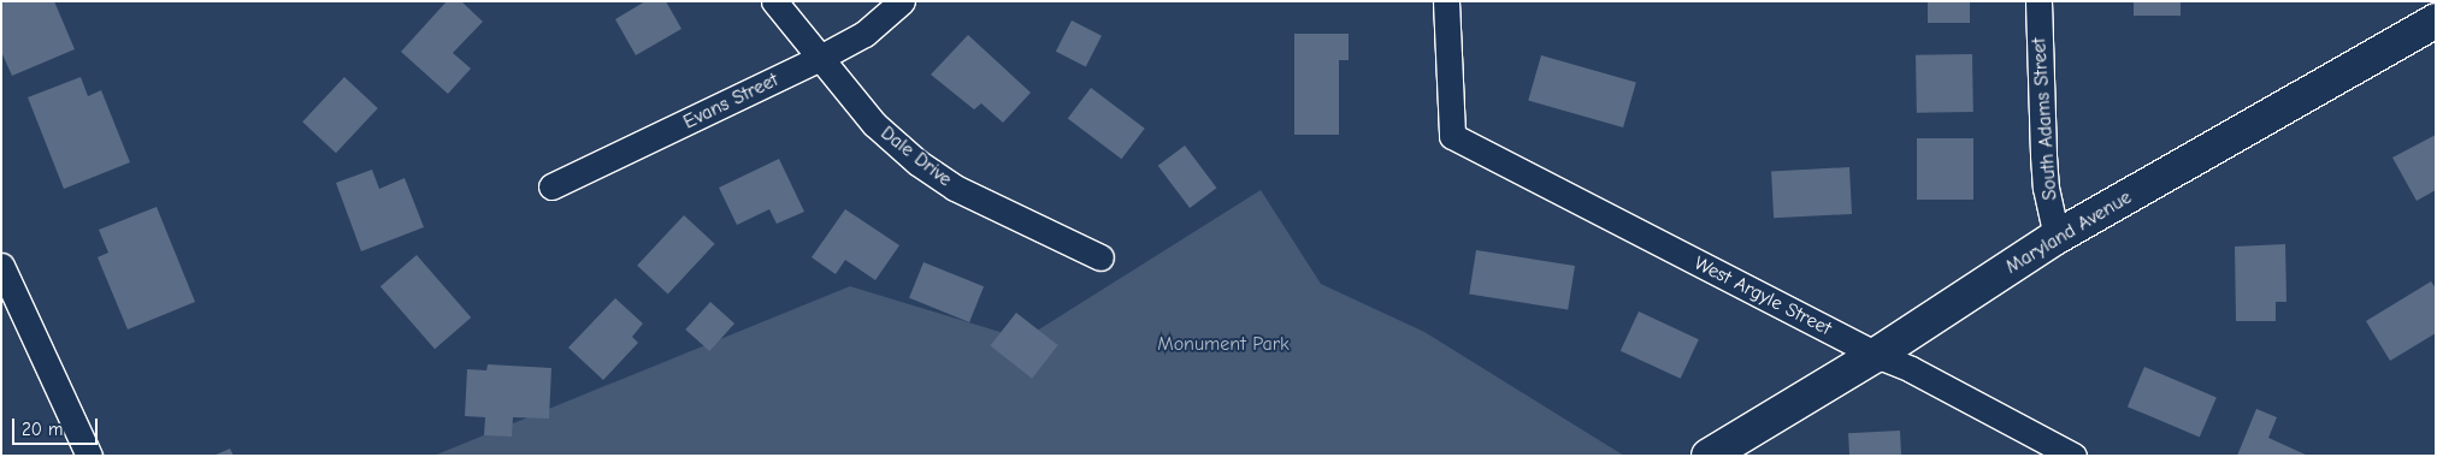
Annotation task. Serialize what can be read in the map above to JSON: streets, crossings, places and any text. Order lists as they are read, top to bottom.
{
  "streets": {
    "main road": ["Maryland Avenue"],
    "street": [
      "Evans Street",
      "South Adams Street",
      "Dale Drive",
      "West Argyle Street"
    ]
  },
  "crossings": [
    ["Evans Street", "Dale Drive"],
    ["South Adams Street", "Maryland Avenue"],
    ["Maryland Avenue", "West Argyle Street"]
  ],
  "parks": ["Monument Park"],
  "scale_bar": "20 m"
}
